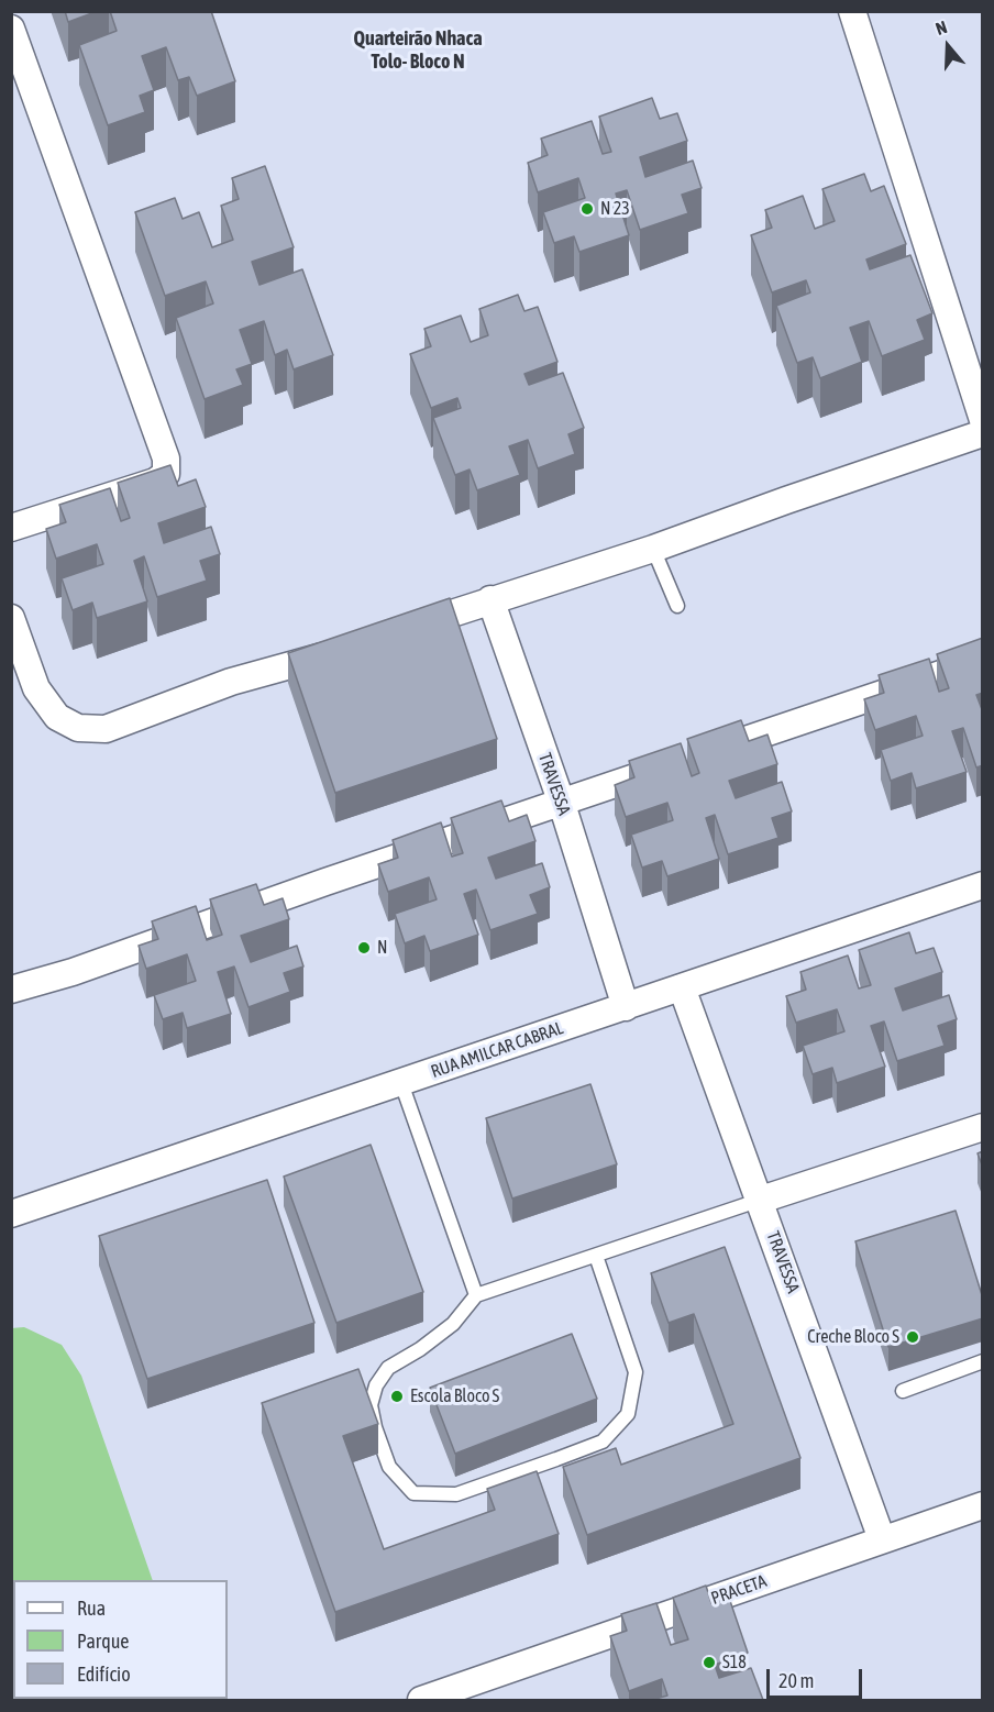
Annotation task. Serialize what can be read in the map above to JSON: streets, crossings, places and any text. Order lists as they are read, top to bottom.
{
  "streets": {
    "street": ["TRAVESSA", "RUA AMILCAR CABRAL", "PRACETA"]
  },
  "crossings": [
    ["TRAVESSA", "RUA AMILCAR CABRAL"],
    ["TRAVESSA", "PRACETA"]
  ],
  "districts": ["Quarteirão Nhaca Tolo- Bloco N"],
  "places": [
    "N 23",
    "N",
    "Creche Bloco S",
    "Escola Bloco S",
    "S18"
  ],
  "legend": ["Rua", "Parque", "Edifício"],
  "scale_bar": "20 m",
  "north": "top"
}
